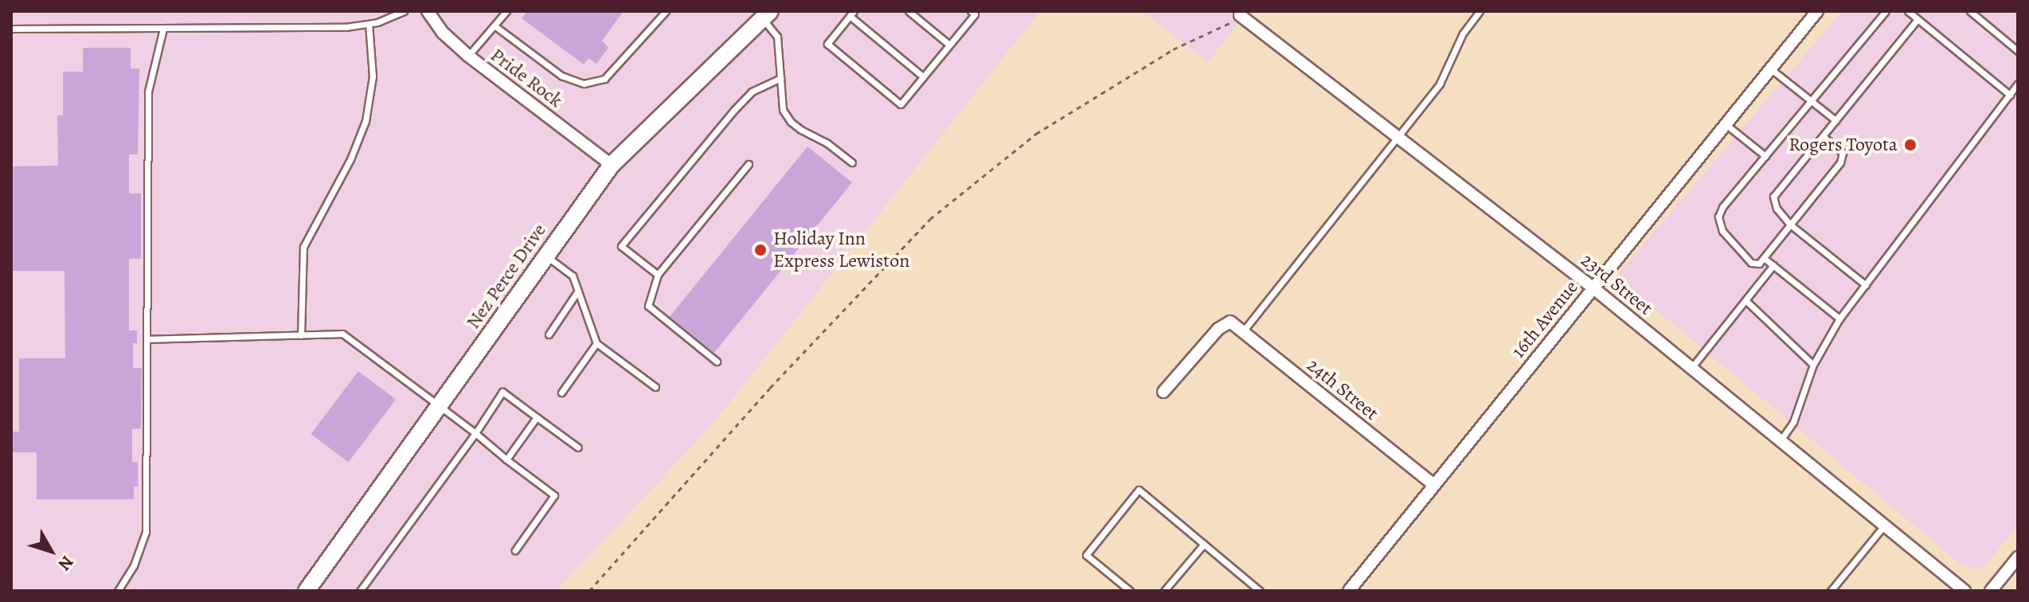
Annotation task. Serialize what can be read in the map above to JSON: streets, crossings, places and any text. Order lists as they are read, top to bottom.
{
  "streets": {
    "street": [
      "Pride Rock",
      "Nez Perce Drive",
      "23rd Street",
      "16th Avenue",
      "24th Street"
    ]
  },
  "crossings": [
    ["Pride Rock", "Nez Perce Drive"],
    ["23rd Street", "16th Avenue"],
    ["16th Avenue", "24th Street"]
  ],
  "places": ["Rogers Toyota", "Holiday Inn Express Lewiston"],
  "north": "bottom right"
}
